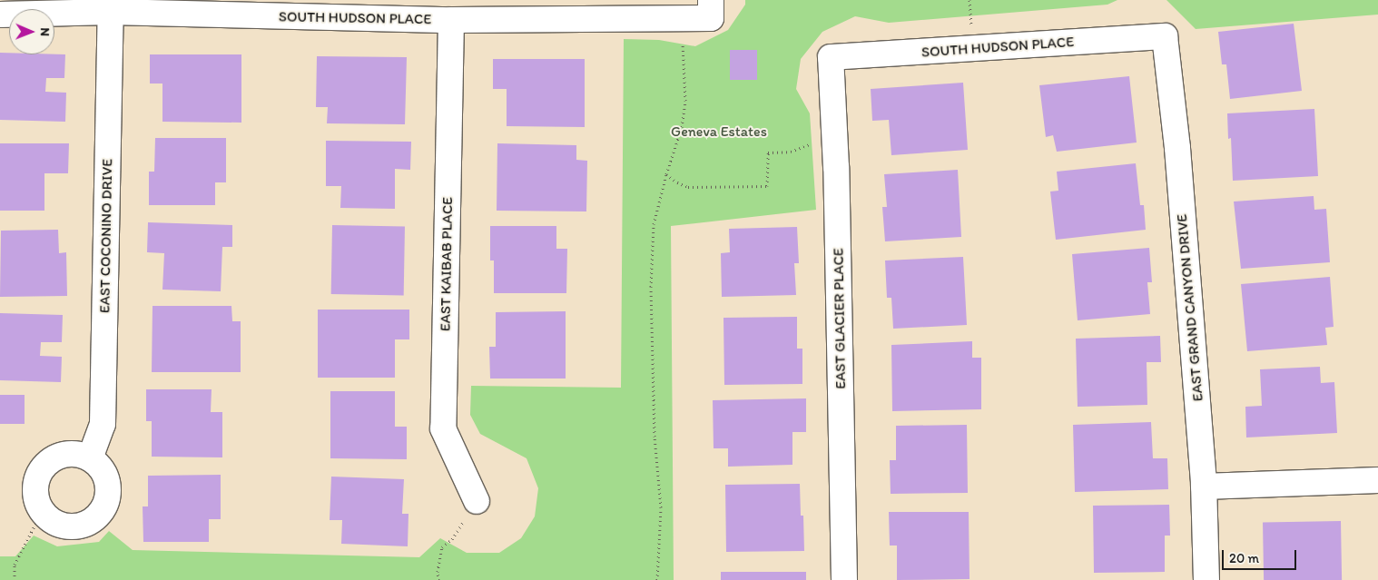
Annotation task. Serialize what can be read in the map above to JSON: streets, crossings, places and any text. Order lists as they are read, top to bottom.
{
  "streets": {
    "street": [
      "SOUTH HUDSON PLACE",
      "EAST COCONINO DRIVE",
      "EAST KAIBAB PLACE",
      "EAST GRAND CANYON DRIVE",
      "EAST GLACIER PLACE"
    ]
  },
  "crossings": [
    ["SOUTH HUDSON PLACE", "EAST COCONINO DRIVE"],
    ["SOUTH HUDSON PLACE", "EAST KAIBAB PLACE"],
    ["SOUTH HUDSON PLACE", "EAST GRAND CANYON DRIVE"],
    ["SOUTH HUDSON PLACE", "EAST GLACIER PLACE"]
  ],
  "parks": ["Geneva Estates"],
  "scale_bar": "20 m",
  "north": "right"
}
